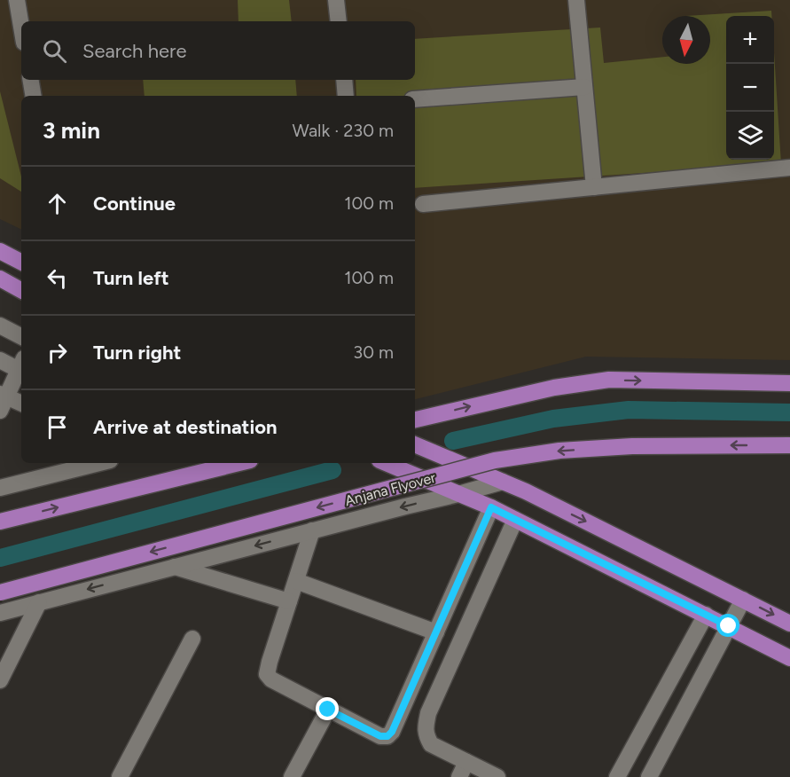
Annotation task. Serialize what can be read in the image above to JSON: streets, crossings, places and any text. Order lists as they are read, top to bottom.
{
  "streets": {
    "main road": ["Anjana Flyover"]
  },
  "north": "bottom",
  "page": {
    "map_buttons": ["+", "−"],
    "search": "Search here",
    "heading": ["3 min", "Walk · 230 m"],
    "list": [
      ["Continue", "100 m"],
      ["Turn left", "100 m"],
      ["Turn right", "30 m"],
      "Arrive at destination"
    ]
  }
}
